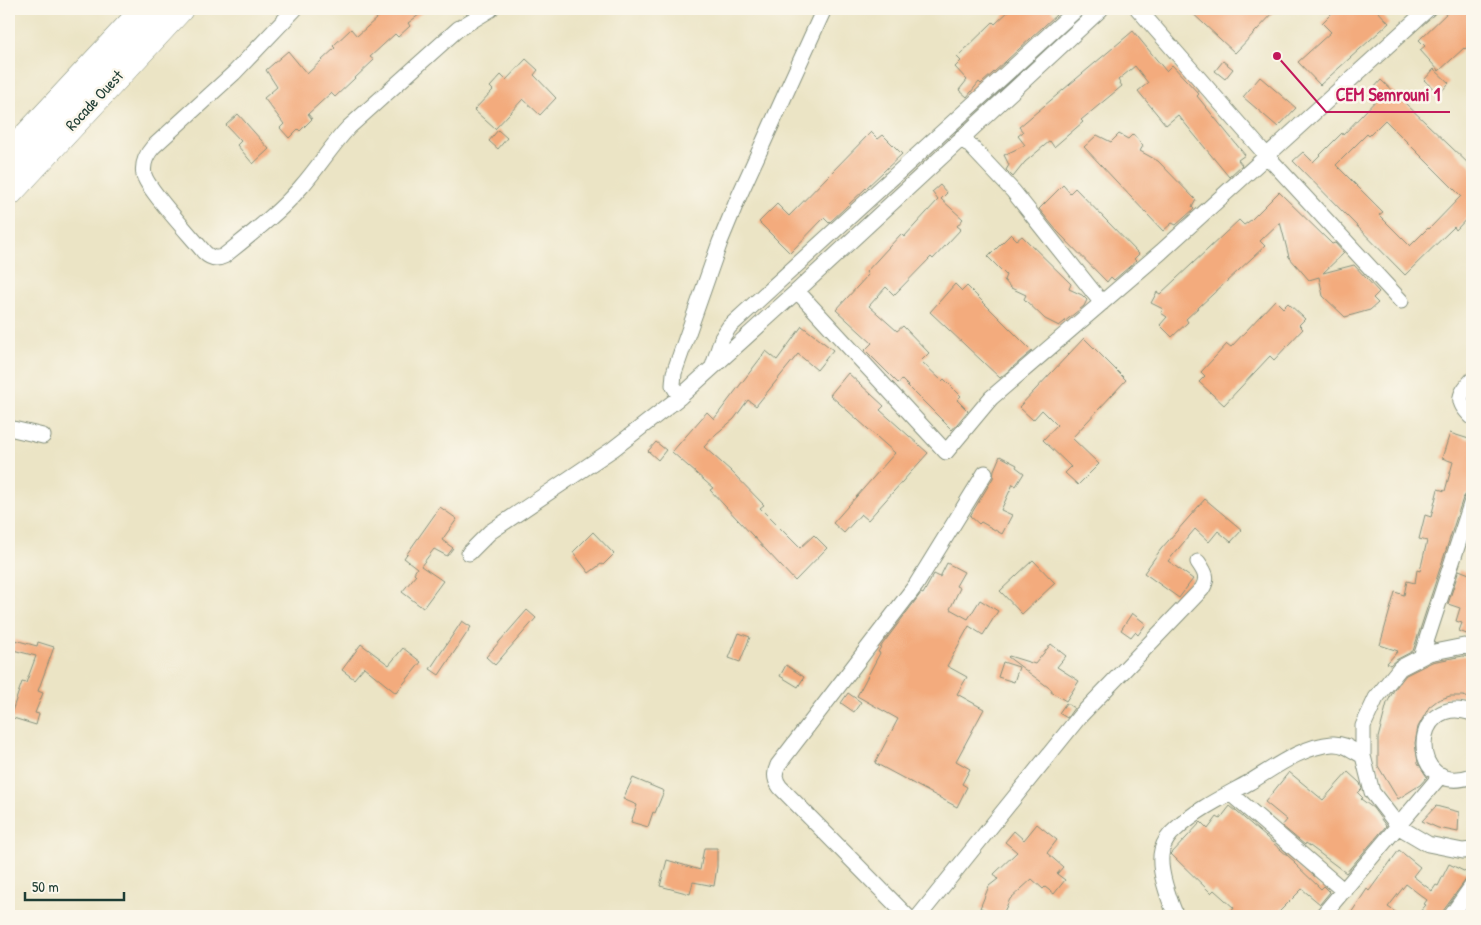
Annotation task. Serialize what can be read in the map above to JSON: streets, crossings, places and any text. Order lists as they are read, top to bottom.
{
  "streets": {
    "highway": ["Rocade Ouest"]
  },
  "places": ["CEM Semrouni 1"],
  "scale_bar": "50 m"
}
